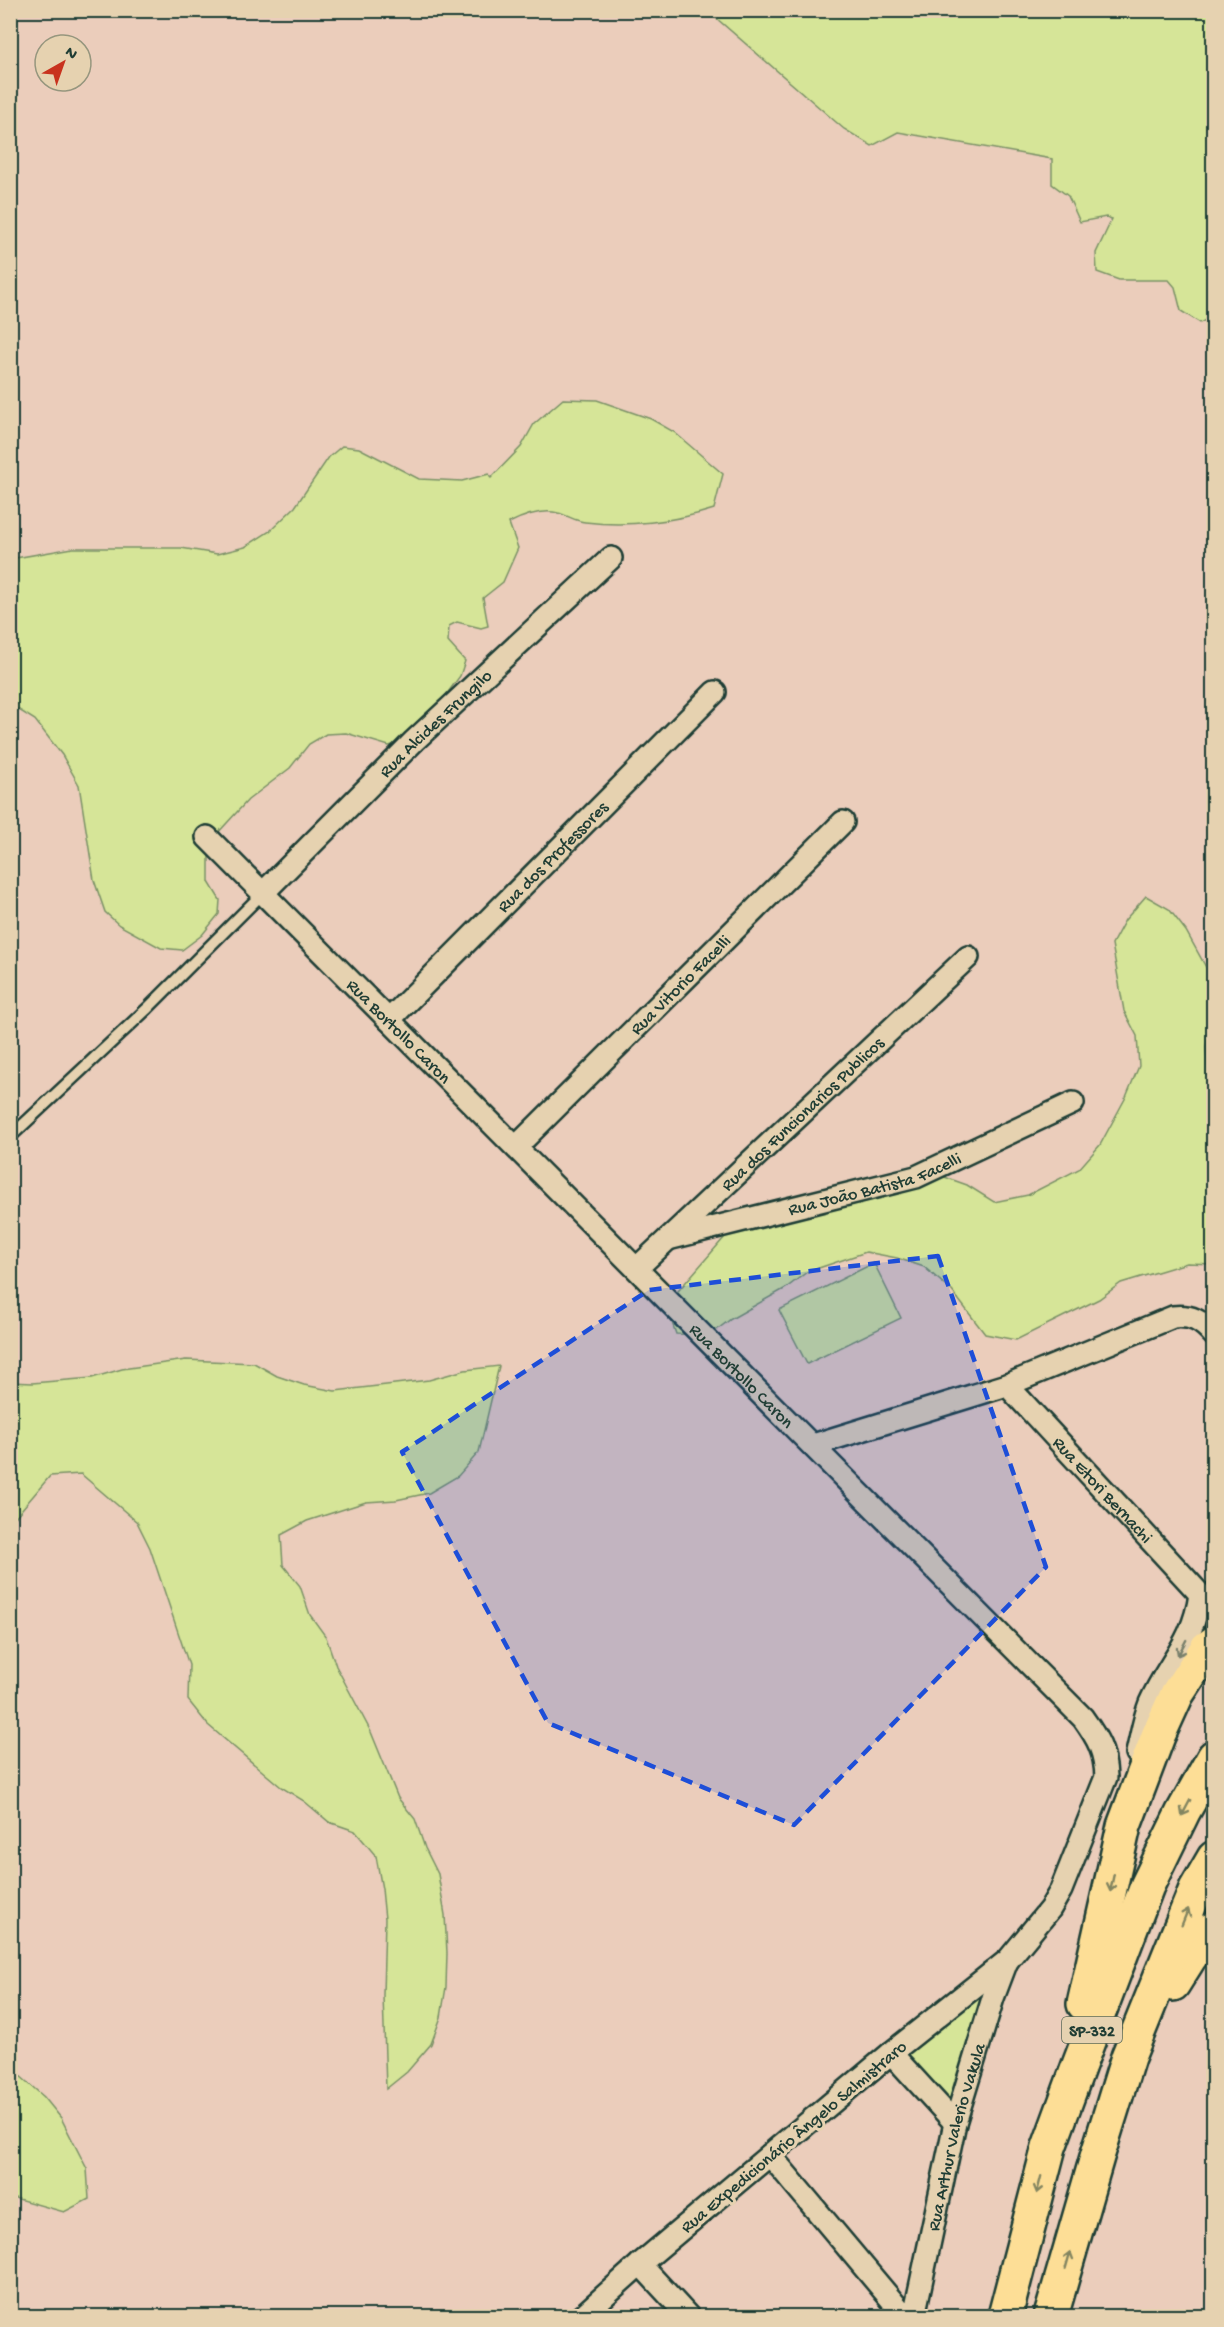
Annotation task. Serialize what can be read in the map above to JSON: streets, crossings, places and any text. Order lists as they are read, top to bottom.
{
  "streets": {
    "highway": ["SP-332"],
    "street": [
      "Rua Alcides Frungilo",
      "Rua dos Professores",
      "Rua Vitorio Facelli",
      "Rua Bortollo Caron",
      "Rua dos Funcionarios Publicos",
      "Rua João Batista Facelli",
      "Rua Etori Bernachi",
      "Rua Expedicionário Ângelo Salmistraro",
      "Rua Arthur Valerio Vakula"
    ]
  },
  "crossings": [
    ["Rua Alcides Frungilo", "Rua Bortollo Caron"],
    ["Rua dos Professores", "Rua Bortollo Caron"],
    ["Rua Vitorio Facelli", "Rua Bortollo Caron"],
    ["Rua Bortollo Caron", "Rua dos Funcionarios Publicos"],
    ["Rua Bortollo Caron", "Rua Expedicionário Ângelo Salmistraro"],
    ["Rua Bortollo Caron", "Rua Arthur Valerio Vakula"],
    ["Rua dos Funcionarios Publicos", "Rua João Batista Facelli"],
    ["Rua Expedicionário Ângelo Salmistraro", "Rua Arthur Valerio Vakula"]
  ],
  "north": "top right"
}
